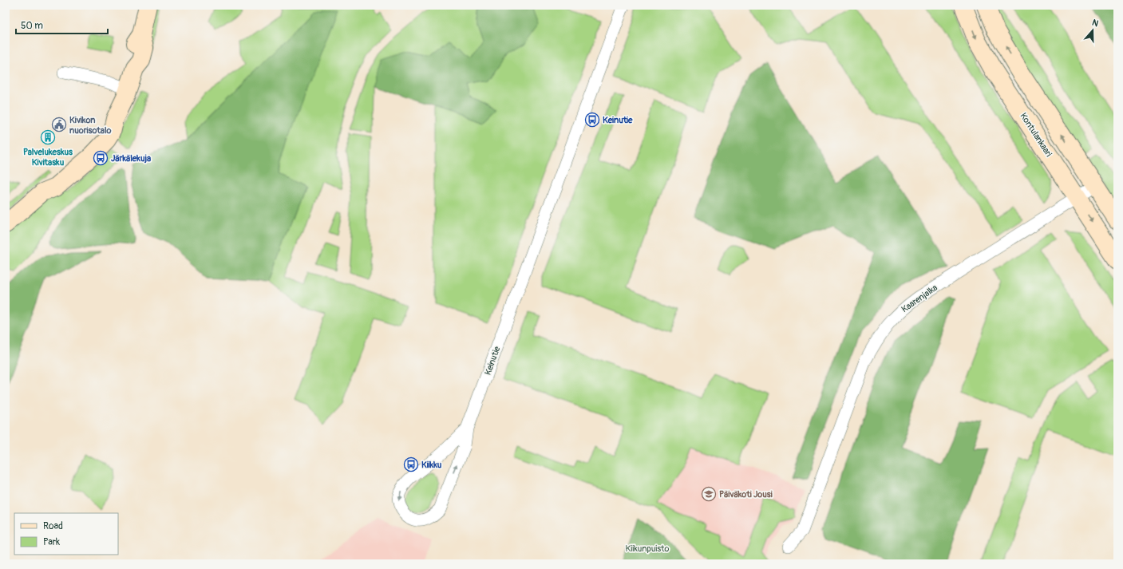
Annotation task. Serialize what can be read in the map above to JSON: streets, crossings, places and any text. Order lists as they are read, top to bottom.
{
  "streets": {
    "main road": ["Kontulankaari"],
    "street": ["Kaarenjalka", "Keinutie"]
  },
  "crossings": [
    ["Kontulankaari", "Kaarenjalka"]
  ],
  "parks": ["Kiikunpuisto"],
  "places": {
    "bus stop": ["Keinutie", "Järkälekuja", "Kiikku"],
    "public building": ["Kivikon nuorisotalo"],
    "building": ["Palvelukeskus Kivitasku"],
    "school or university": ["Päiväkoti Jousi"]
  },
  "legend": ["Road", "Park"],
  "scale_bar": "50 m",
  "north": "top"
}
